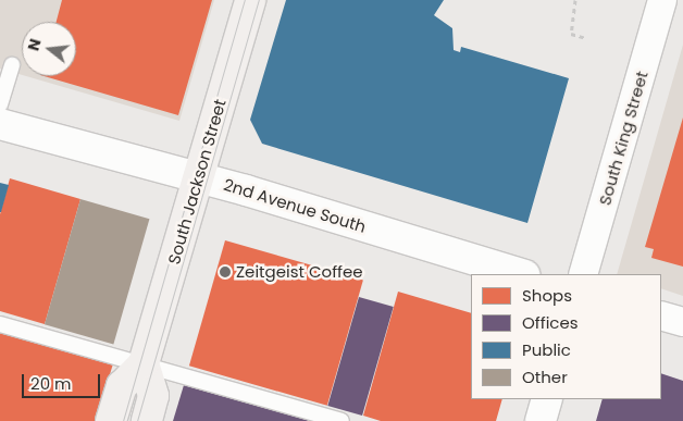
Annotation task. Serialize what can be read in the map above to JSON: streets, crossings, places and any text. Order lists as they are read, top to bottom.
{
  "streets": {
    "main road": ["South Jackson Street"],
    "street": ["South King Street", "2nd Avenue South"]
  },
  "crossings": [
    ["South Jackson Street", "2nd Avenue South"]
  ],
  "places": ["Zeitgeist Coffee"],
  "legend": [
    "Shops",
    "Offices",
    "Public",
    "Other"
  ],
  "scale_bar": "20 m",
  "north": "left"
}
